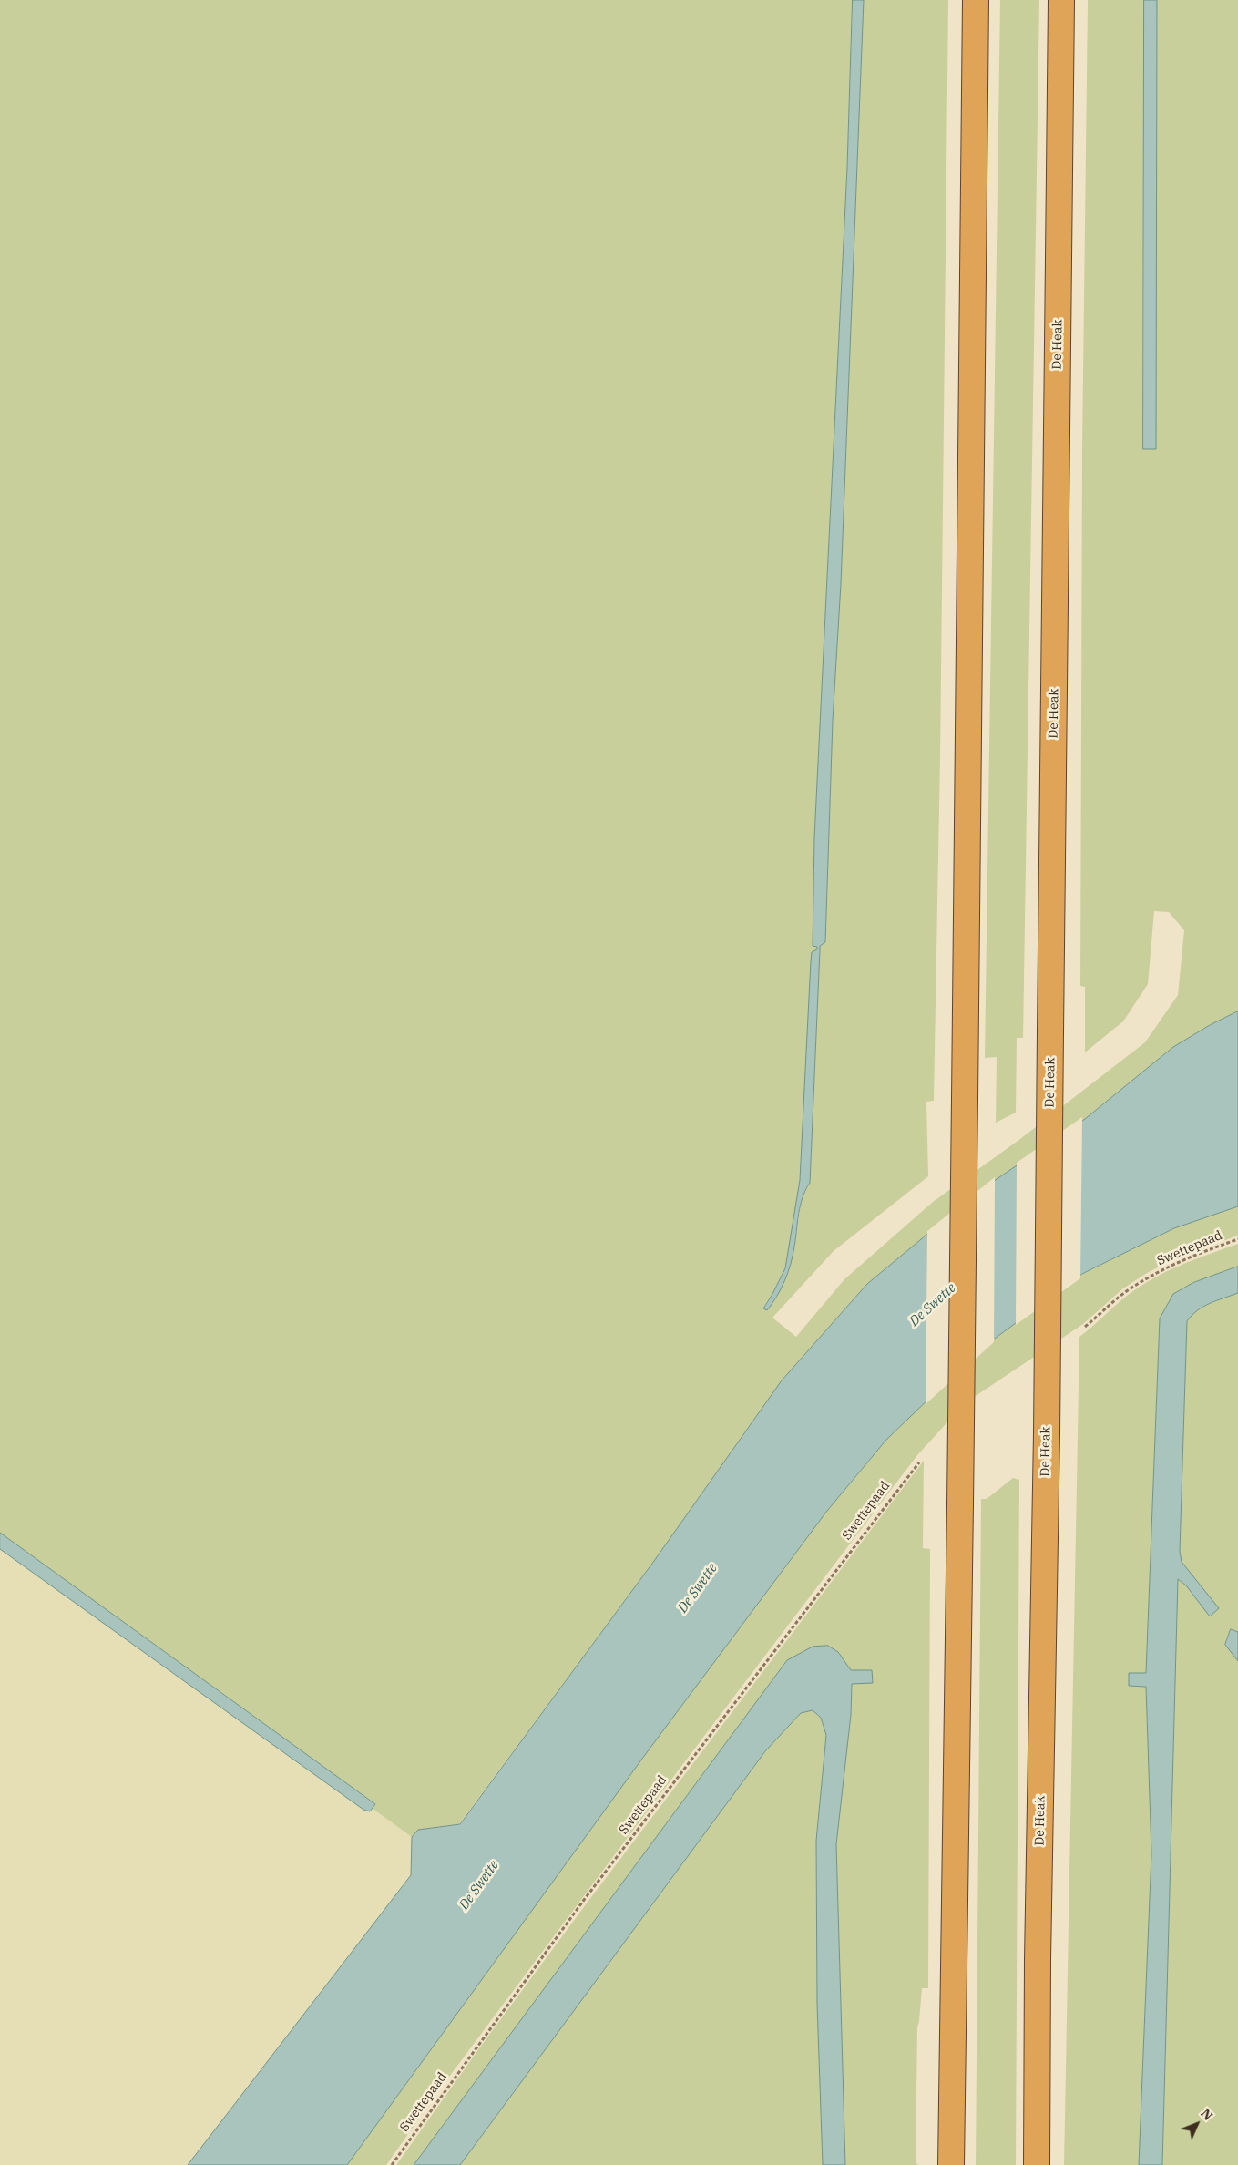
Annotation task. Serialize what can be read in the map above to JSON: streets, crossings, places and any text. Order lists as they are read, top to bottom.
{
  "streets": {
    "highway": ["De Heak"],
    "path": ["Swettepaad"]
  },
  "water": ["De Swette"],
  "north": "top right"
}
